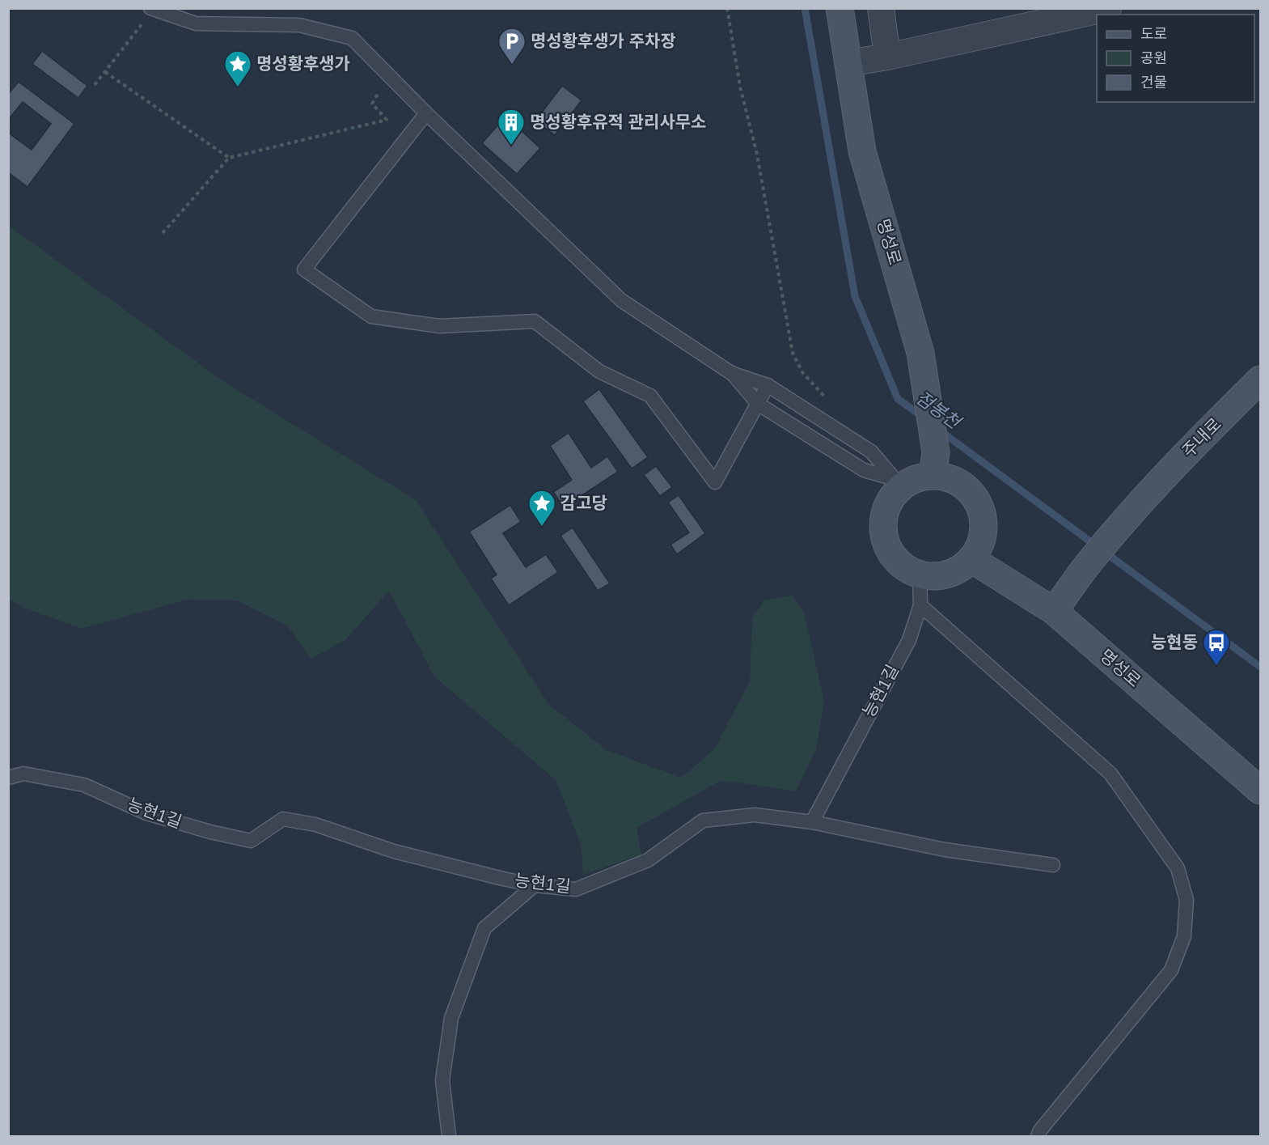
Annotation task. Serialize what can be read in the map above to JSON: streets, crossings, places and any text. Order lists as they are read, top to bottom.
{
  "streets": {
    "street": ["명성로", "주내로"],
    "lane": ["능현1길"]
  },
  "crossings": [
    ["명성로", "주내로"],
    ["명성로", "능현1길"]
  ],
  "water": ["점봉천"],
  "places": {
    "parking": ["명성황후생가 주차장"],
    "place": ["명성황후생가", "감고당"],
    "building": ["명성황후유적 관리사무소"],
    "bus stop": ["능현동"]
  },
  "legend": ["도로", "공원", "건물"]
}
